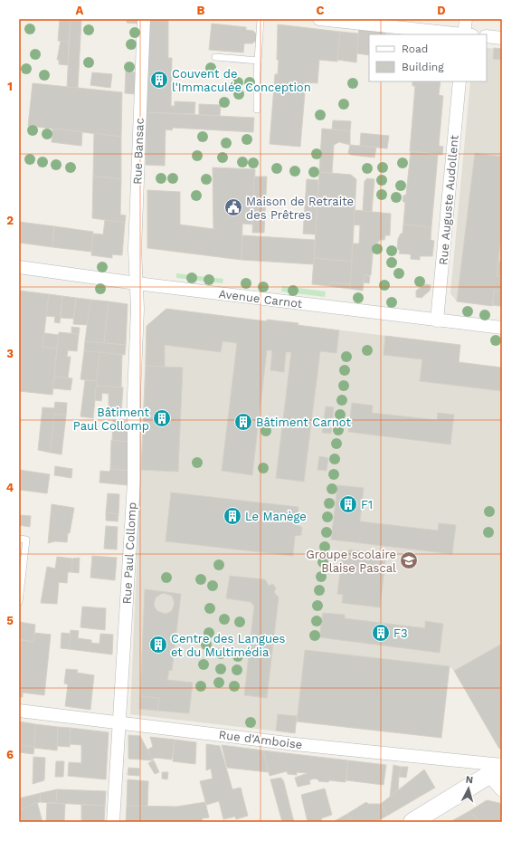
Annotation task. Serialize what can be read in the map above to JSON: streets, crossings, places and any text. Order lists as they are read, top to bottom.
{
  "streets": {
    "street": [
      "Rue Bansac",
      "Rue Auguste Audollent",
      "Avenue Carnot",
      "Rue Paul Collomp",
      "Rue d'Amboise"
    ]
  },
  "crossings": [
    ["Rue Bansac", "Avenue Carnot"],
    ["Rue Bansac", "Rue Paul Collomp"],
    ["Rue Auguste Audollent", "Avenue Carnot"],
    ["Avenue Carnot", "Rue Paul Collomp"],
    ["Rue Paul Collomp", "Rue d'Amboise"]
  ],
  "places": {
    "building": [
      "Couvent de l'Immaculée Conception",
      "Bâtiment Paul Collomp",
      "Bâtiment Carnot",
      "F1",
      "Le Manège",
      "F3",
      "Centre des Langues et du Multimédia"
    ],
    "public building": ["Maison de Retraite des Prêtres"],
    "school or university": ["Groupe scolaire Blaise Pascal"]
  },
  "legend": ["Road", "Building"],
  "north": "top",
  "grid": {
    "columns": [
      "A",
      "B",
      "C",
      "D"
    ],
    "rows": [
      "1",
      "2",
      "3",
      "4",
      "5",
      "6"
    ]
  }
}
